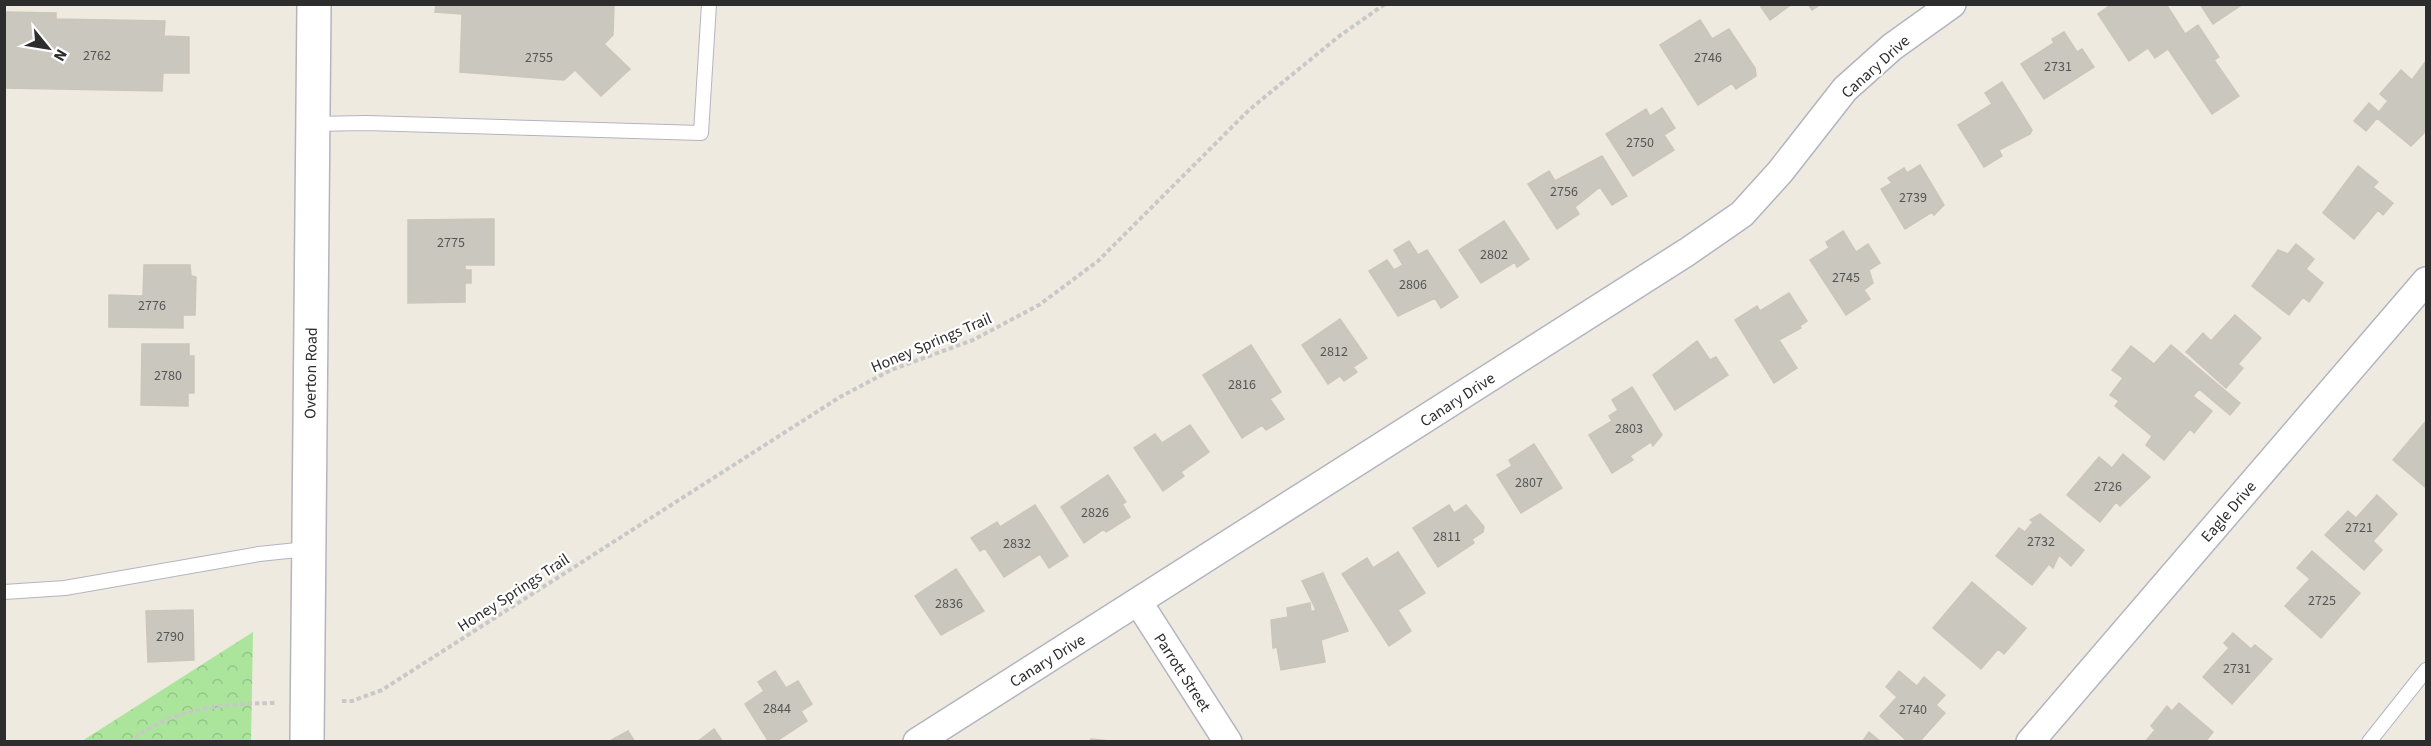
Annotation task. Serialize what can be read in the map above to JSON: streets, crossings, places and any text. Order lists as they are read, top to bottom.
{
  "streets": {
    "street": [
      "Canary Drive",
      "Overton Road",
      "Eagle Drive",
      "Parrott Street"
    ],
    "path": ["Honey Springs Trail"]
  },
  "crossings": [
    ["Canary Drive", "Parrott Street"]
  ],
  "house_numbers": [
    "2762",
    "2755",
    "2746",
    "2731",
    "2750",
    "2756",
    "2739",
    "2775",
    "2802",
    "2745",
    "2806",
    "2776",
    "2812",
    "2780",
    "2816",
    "2803",
    "2807",
    "2726",
    "2826",
    "2721",
    "2811",
    "2732",
    "2832",
    "2725",
    "2836",
    "2790",
    "2731",
    "2844",
    "2740"
  ],
  "north": "bottom right"
}
